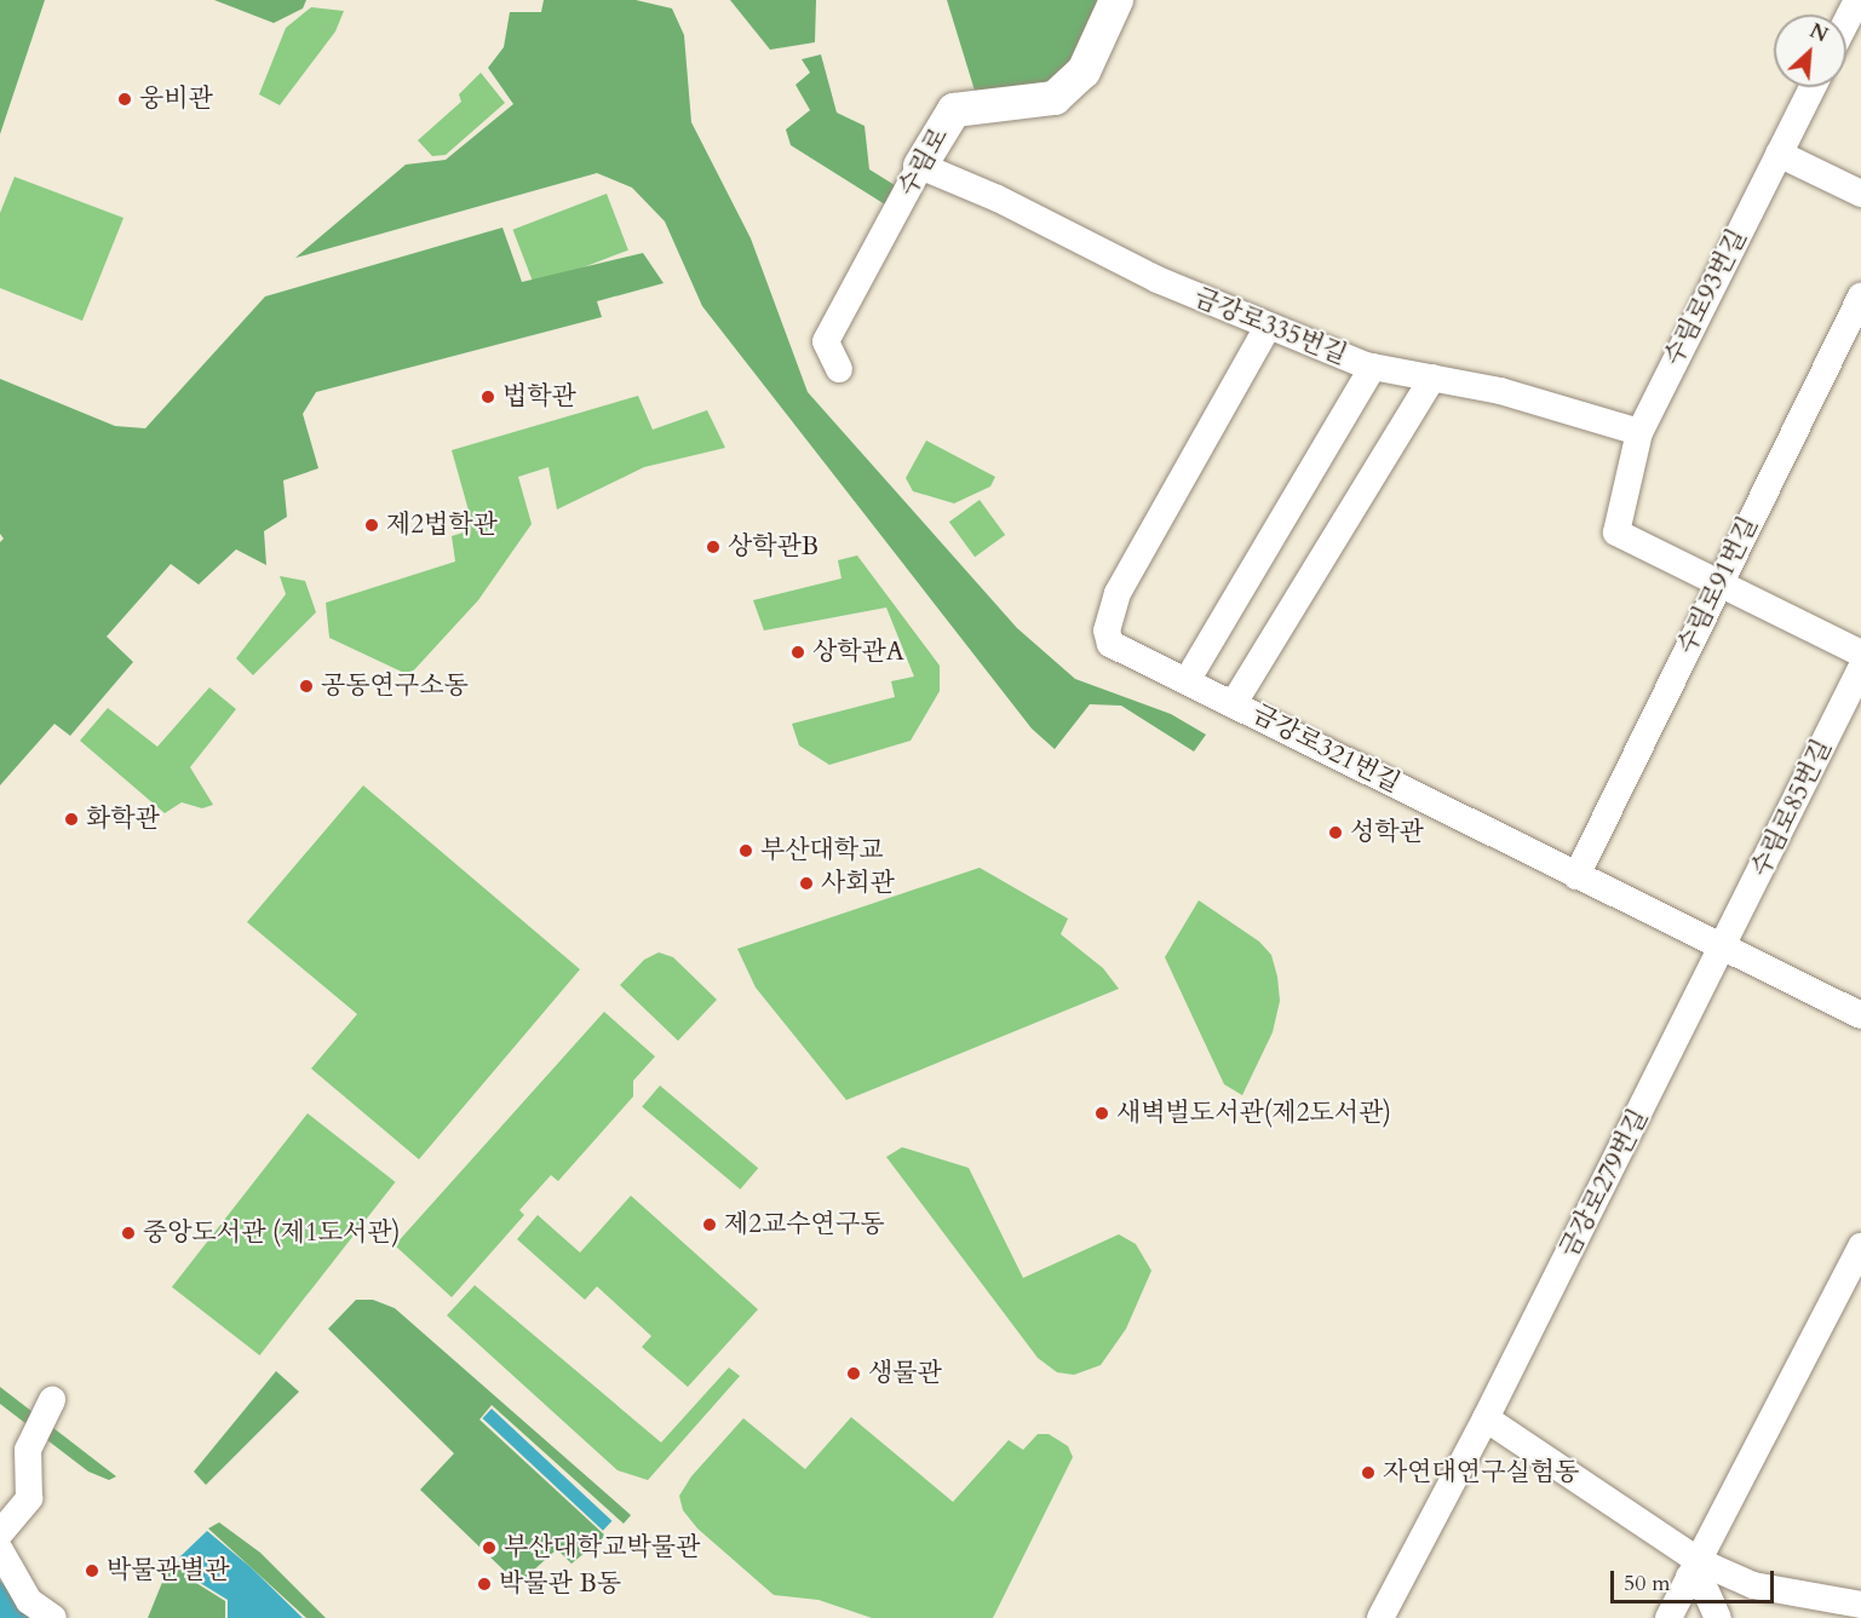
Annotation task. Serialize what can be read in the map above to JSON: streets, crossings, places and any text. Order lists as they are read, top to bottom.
{
  "streets": {
    "main road": ["수림로"],
    "street": [
      "수림로93번길",
      "금강로335번길",
      "수림로91번길",
      "금강로321번길",
      "수림로85번길",
      "금강로279번길"
    ]
  },
  "crossings": [
    ["수림로", "금강로335번길"],
    ["수림로93번길", "금강로335번길"],
    ["수림로93번길", "수림로91번길"],
    ["금강로335번길", "금강로321번길"],
    ["수림로91번길", "금강로321번길"],
    ["금강로321번길", "수림로85번길"],
    ["금강로321번길", "금강로279번길"],
    ["수림로85번길", "금강로279번길"]
  ],
  "places": [
    "웅비관",
    "법학관",
    "제2법학관",
    "상학관B",
    "상학관A",
    "공동연구소동",
    "화학관",
    "성학관",
    "부산대학교",
    "사회관",
    "새벽벌도서관(제2도서관)",
    "제2교수연구동",
    "중앙도서관 (제1도서관)",
    "생물관",
    "자연대연구실험동",
    "부산대학교박물관",
    "박물관별관",
    "박물관 B동"
  ],
  "scale_bar": "50 m",
  "north": "top right"
}
